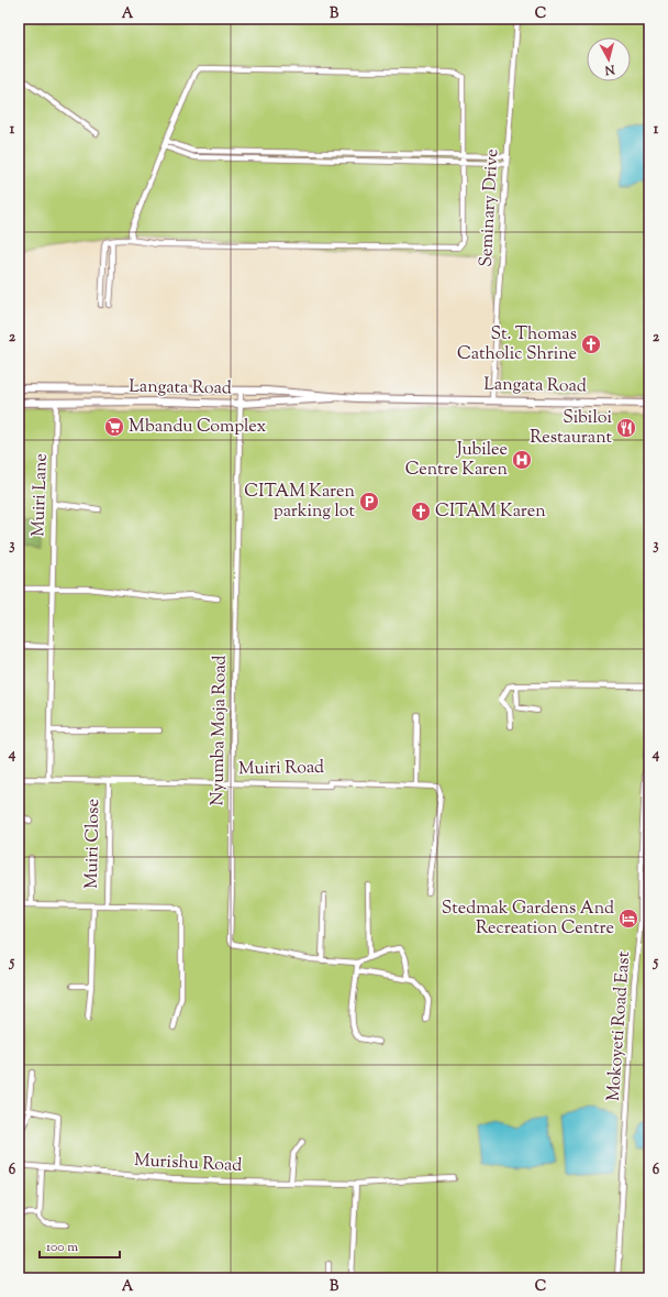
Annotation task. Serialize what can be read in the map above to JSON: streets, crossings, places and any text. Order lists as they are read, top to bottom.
{
  "streets": {
    "main road": ["Langata Road"],
    "street": [
      "Seminary Drive",
      "Muiri Lane",
      "Nyumba Moja Road",
      "Muiri Road",
      "Muiri Close",
      "Mokoyeti Road East",
      "Murishu Road"
    ]
  },
  "crossings": [
    ["Seminary Drive", "Langata Road"],
    ["Langata Road", "Muiri Lane"],
    ["Langata Road", "Nyumba Moja Road"],
    ["Muiri Lane", "Muiri Road"],
    ["Nyumba Moja Road", "Muiri Road"],
    ["Muiri Road", "Muiri Close"]
  ],
  "places": {
    "church": ["St. Thomas Catholic Shrine", "CITAM Karen"],
    "supermarket": ["Mbandu Complex"],
    "restaurant": ["Sibiloi Restaurant"],
    "hospital": ["Jubilee Centre Karen"],
    "parking": ["CITAM Karen parking lot"],
    "hotel": ["Stedmak Gardens And Recreation Centre"]
  },
  "scale_bar": "100 m",
  "north": "bottom",
  "grid": {
    "columns": ["A", "B", "C"],
    "rows": [
      "1",
      "2",
      "3",
      "4",
      "5",
      "6"
    ]
  }
}
